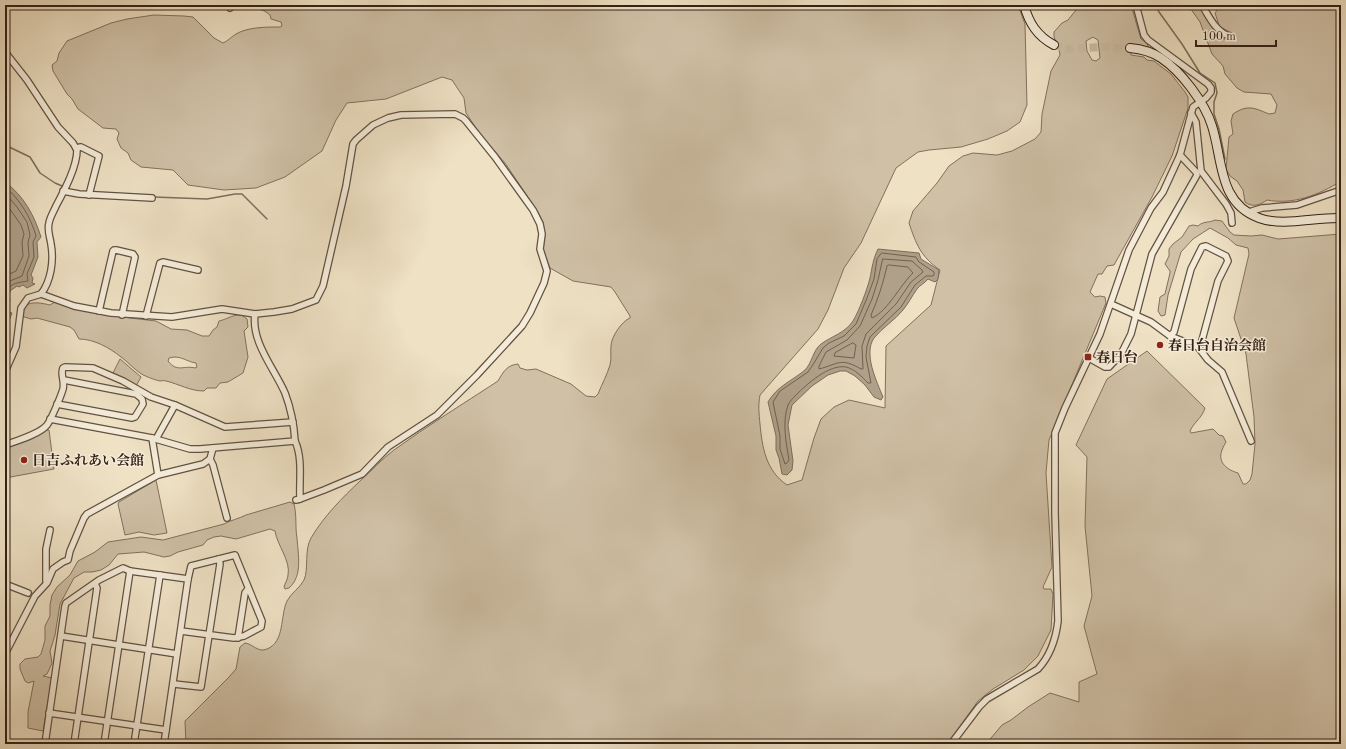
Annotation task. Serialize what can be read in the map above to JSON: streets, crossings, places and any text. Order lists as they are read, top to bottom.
{
  "places": {
    "other": ["春日台自治会館", "日吉ふれあい会館"],
    "transit": ["春日台"]
  },
  "scale_bar": "100 m"
}
